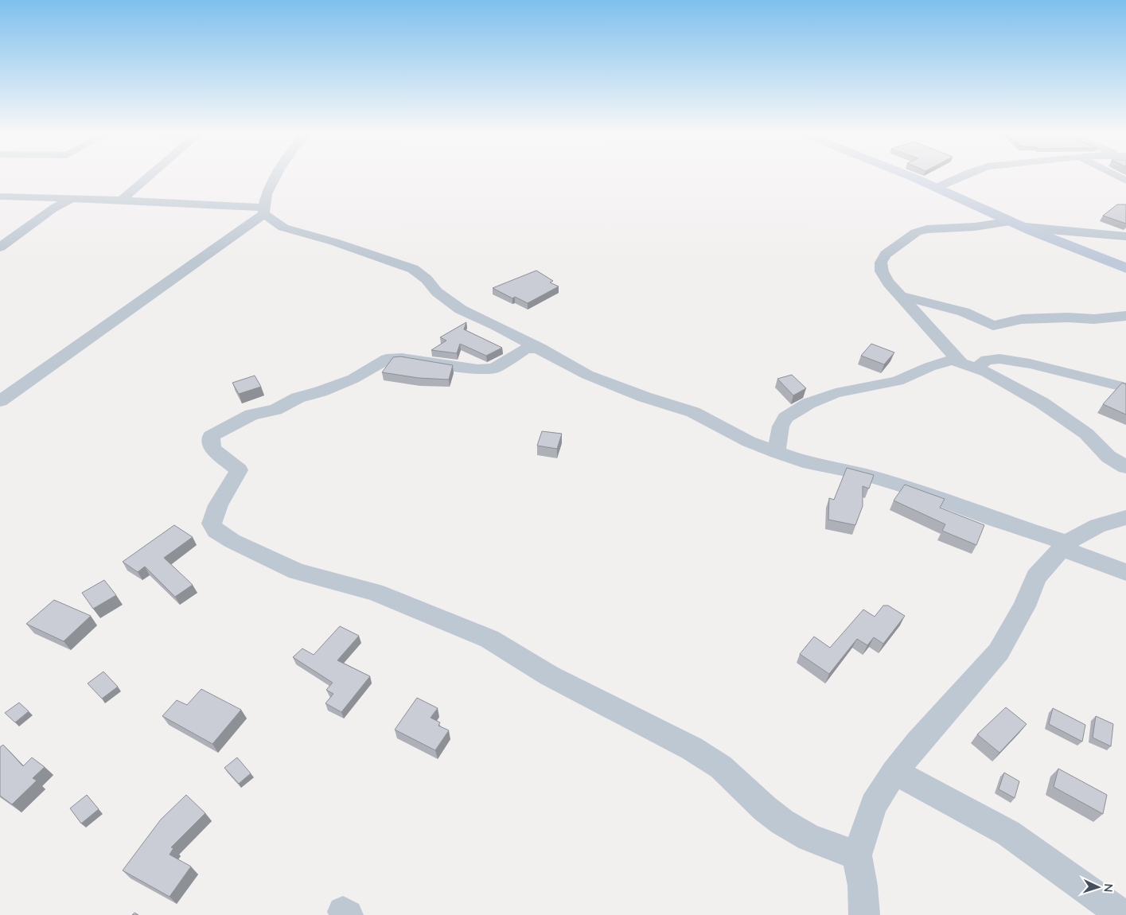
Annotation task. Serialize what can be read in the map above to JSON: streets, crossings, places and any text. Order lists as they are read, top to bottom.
{
  "north": "right"
}
